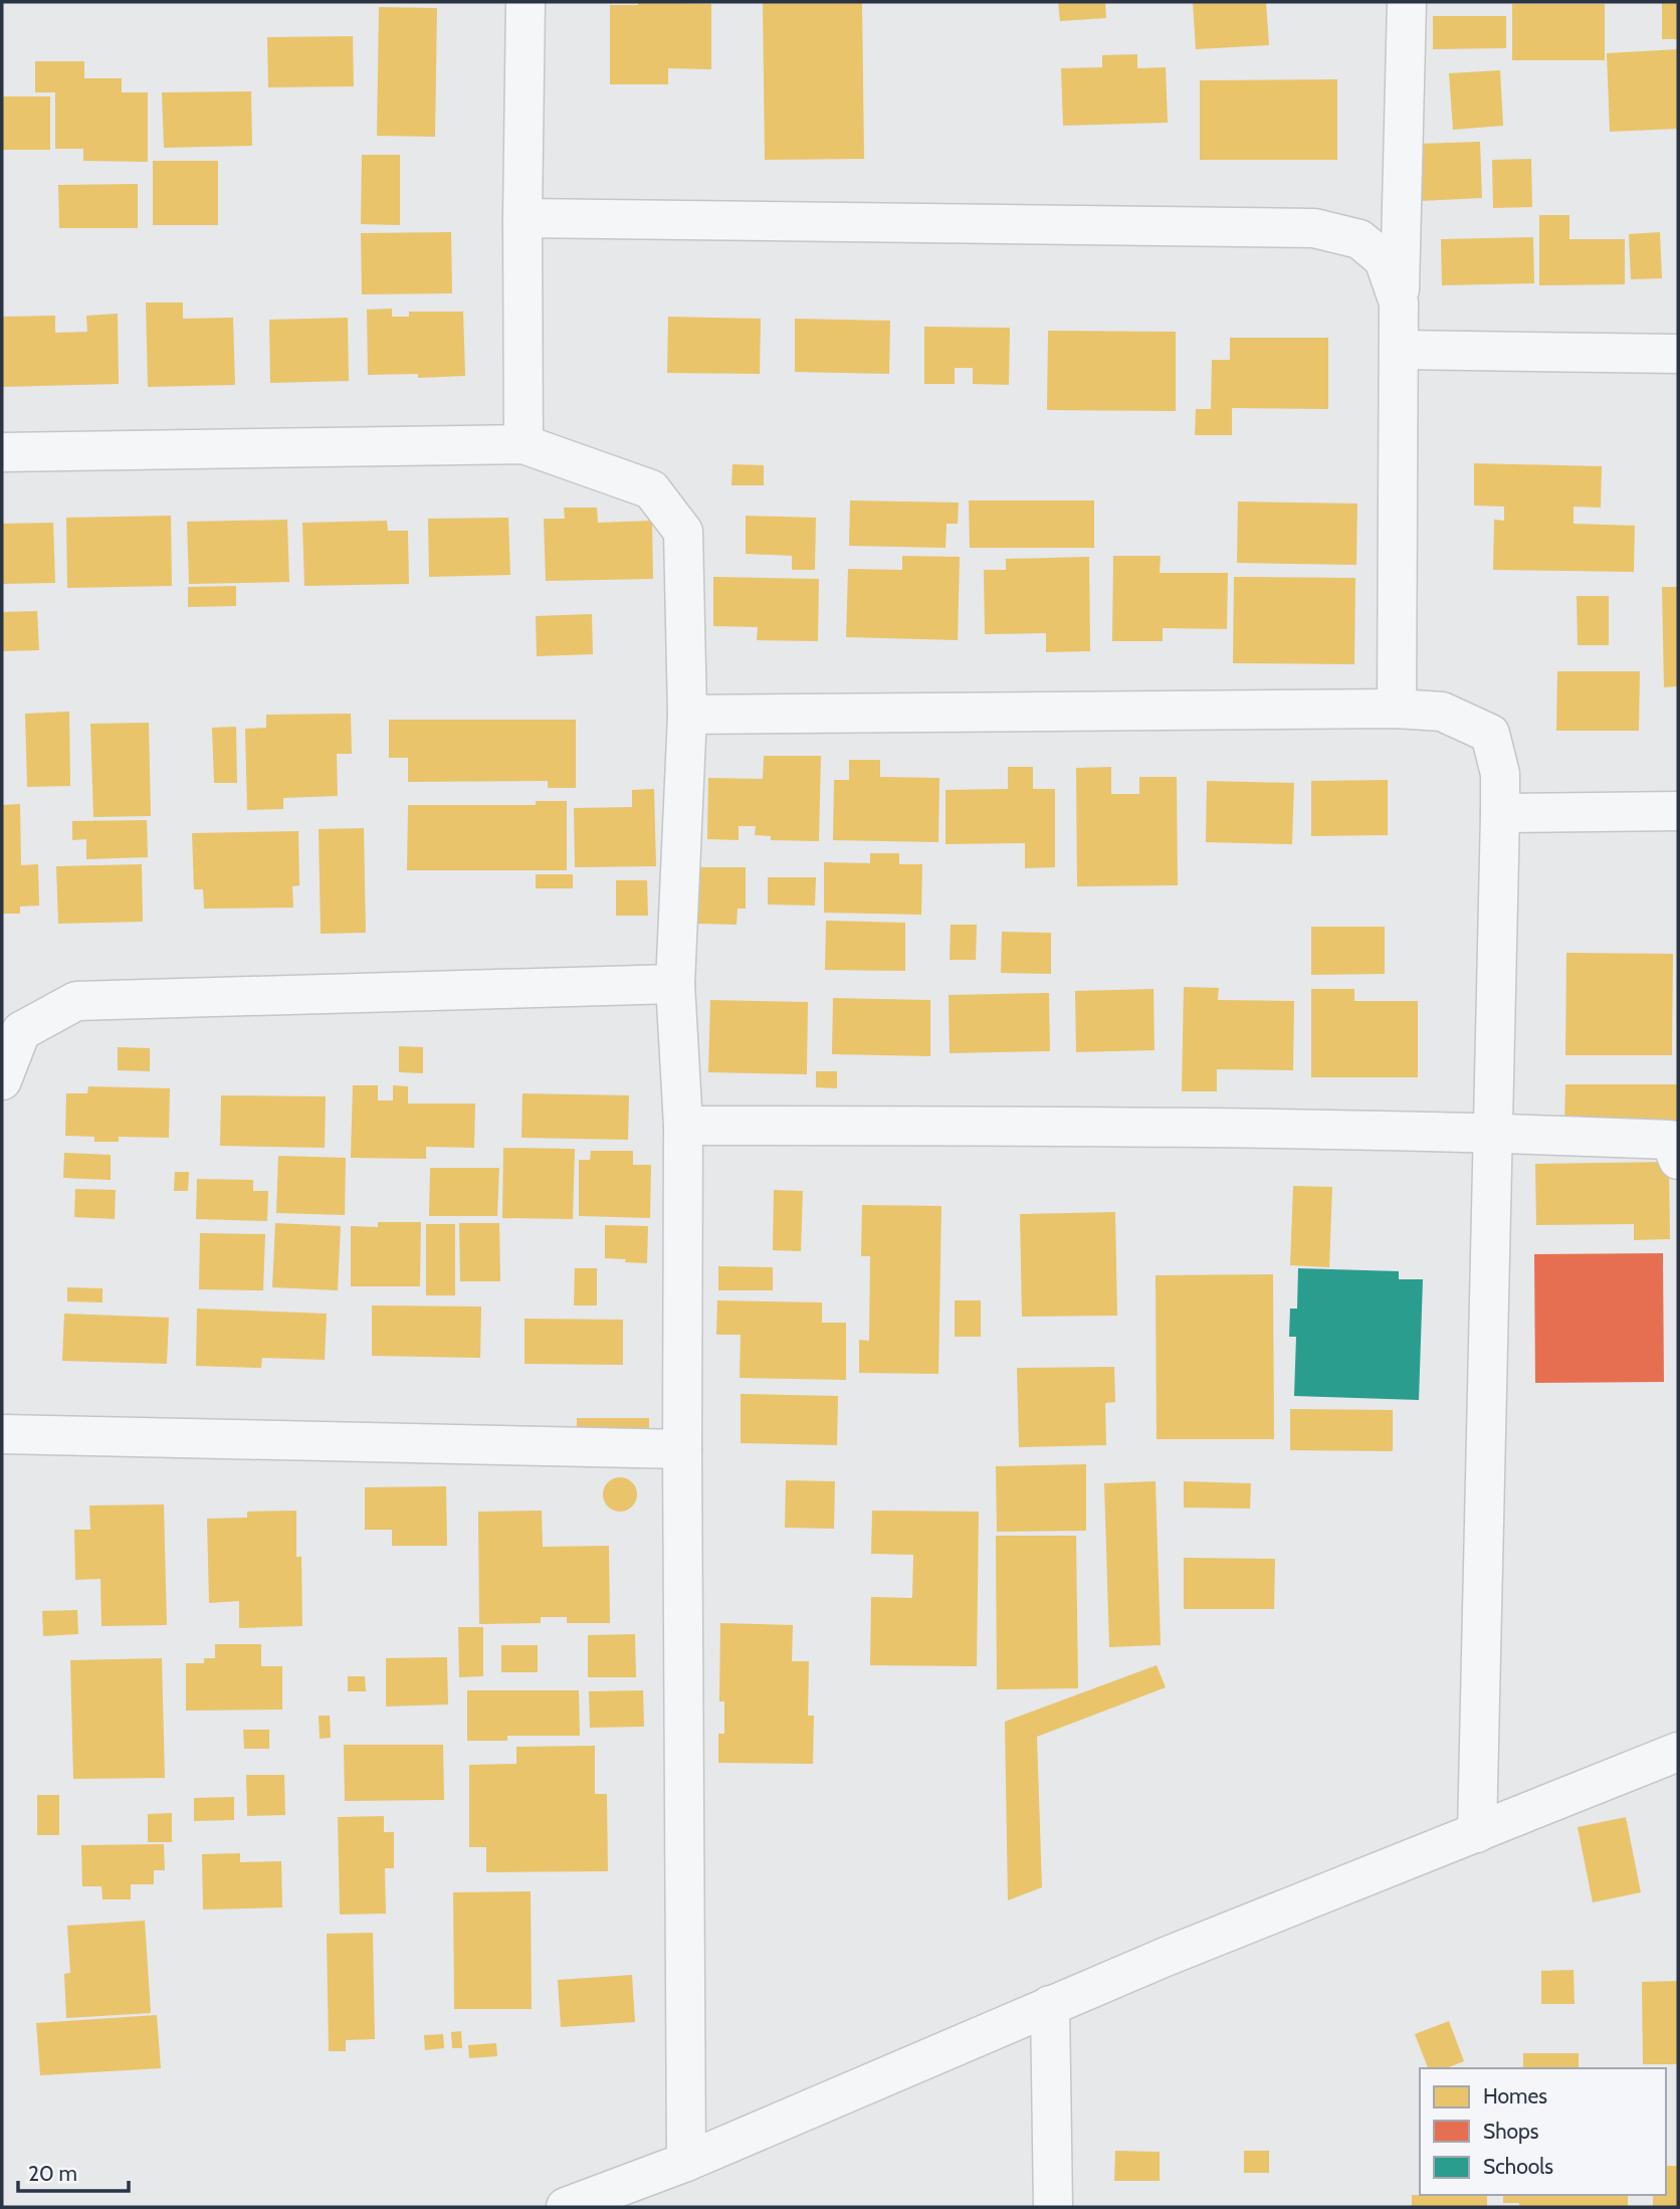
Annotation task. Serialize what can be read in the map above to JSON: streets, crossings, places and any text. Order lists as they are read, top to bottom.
{
  "legend": ["Homes", "Shops", "Schools"],
  "scale_bar": "20 m"
}
